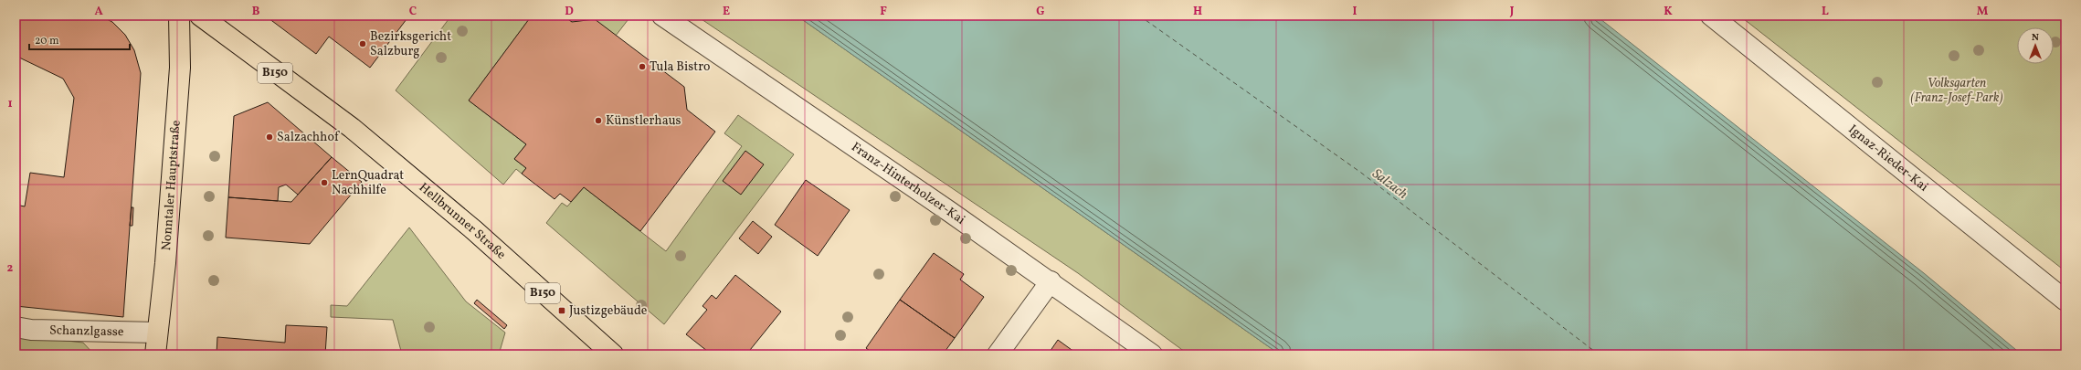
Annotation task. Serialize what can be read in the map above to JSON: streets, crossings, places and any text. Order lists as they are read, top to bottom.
{
  "streets": {
    "main road": ["B150", "Nonntaler Hauptstraße", "Hellbrunner Straße"],
    "street": ["Ignaz-Rieder-Kai", "Franz-Hinterholzer-Kai", "Schanzlgasse"]
  },
  "crossings": [
    ["Nonntaler Hauptstraße", "Schanzlgasse"]
  ],
  "water": ["Salzach"],
  "parks": ["Volksgarten (Franz-Josef-Park)"],
  "places": {
    "other": [
      "Bezirksgericht Salzburg",
      "Tula Bistro",
      "Künstlerhaus",
      "Salzachhof",
      "LernQuadrat Nachhilfe"
    ],
    "transit": ["Justizgebäude"]
  },
  "scale_bar": "20 m",
  "north": "top",
  "grid": {
    "columns": [
      "A",
      "B",
      "C",
      "D",
      "E",
      "F",
      "G",
      "H",
      "I",
      "J",
      "K",
      "L",
      "M"
    ],
    "rows": ["1", "2"]
  }
}
